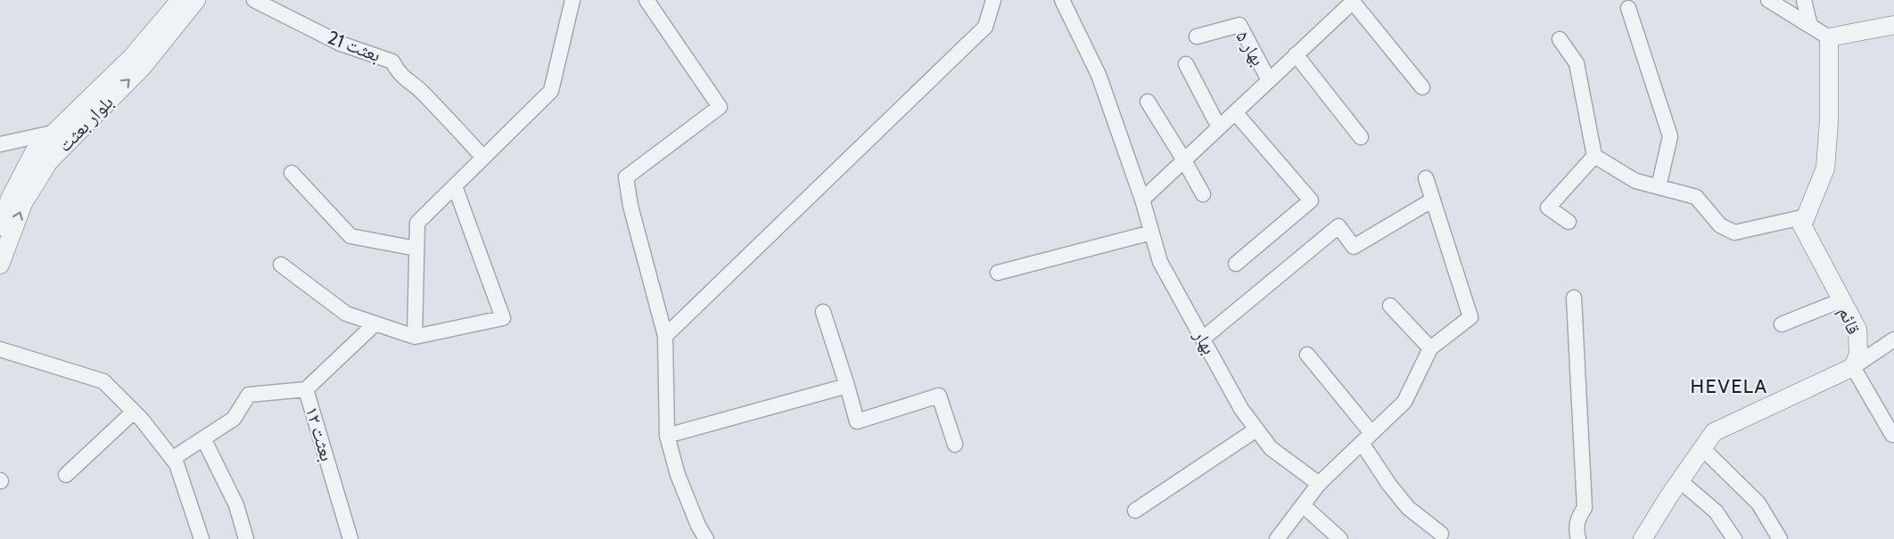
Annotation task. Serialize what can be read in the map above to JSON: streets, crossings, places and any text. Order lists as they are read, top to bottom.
{
  "streets": {
    "street": [
      "بعثت 21",
      "بهار ۵",
      "بلوار بعثت",
      "قائم",
      "بهار",
      "بعثت ۱۲"
    ]
  },
  "districts": ["HEVELA"]
}
